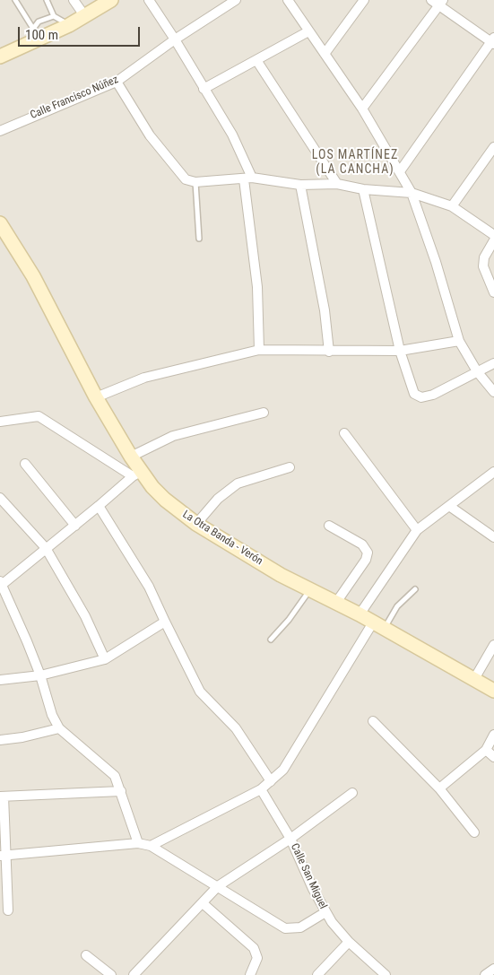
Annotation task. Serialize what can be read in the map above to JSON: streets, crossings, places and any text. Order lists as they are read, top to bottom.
{
  "streets": {
    "main road": ["La Otra Banda - Verón"],
    "street": ["Calle Francisco Núñez", "Calle San Miguel"]
  },
  "districts": ["LOS MARTÍNEZ (LA CANCHA)"],
  "scale_bar": "100 m"
}
